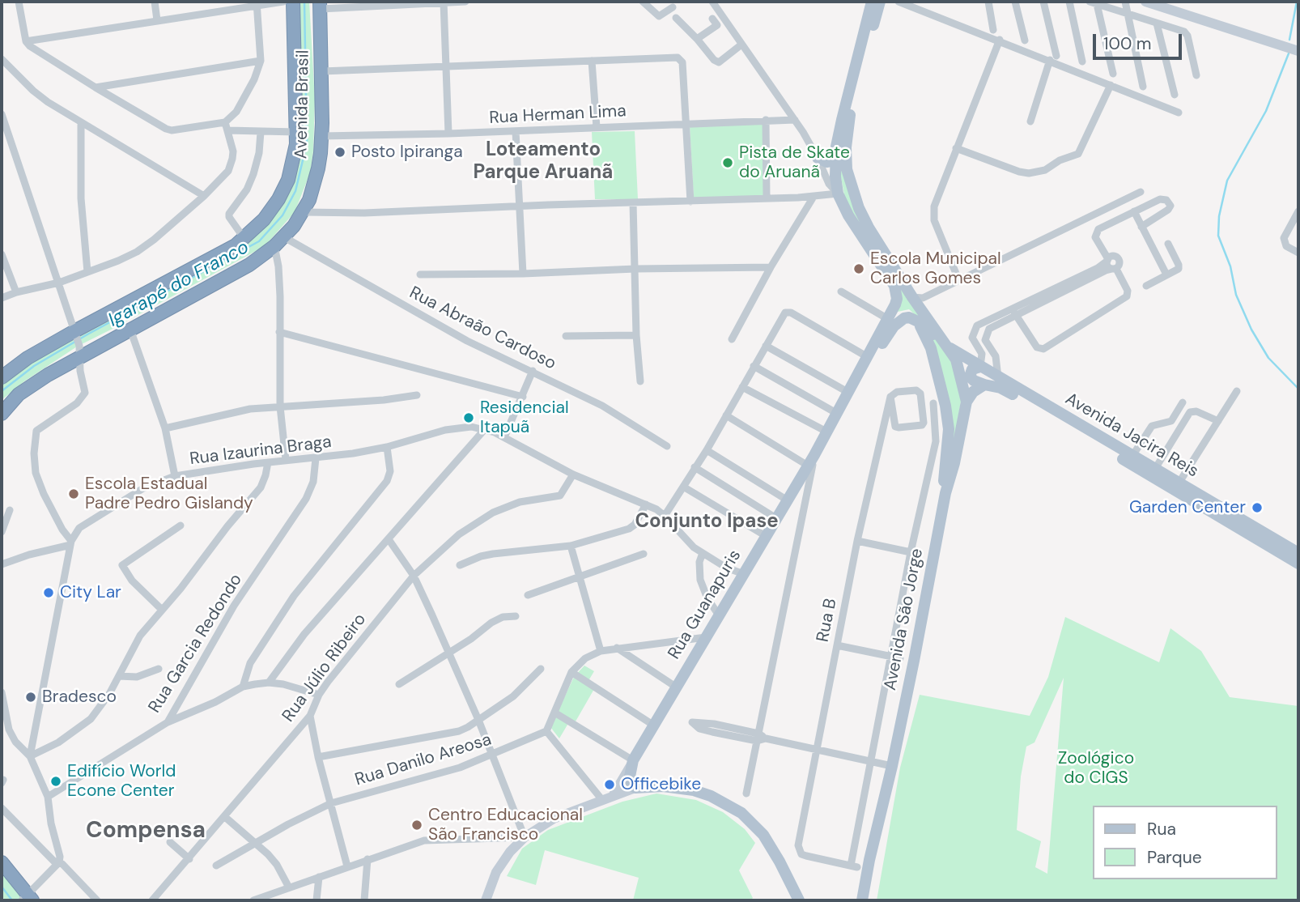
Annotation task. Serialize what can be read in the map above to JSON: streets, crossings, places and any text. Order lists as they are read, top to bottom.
{
  "streets": {
    "highway": ["Avenida Brasil"],
    "main road": ["Avenida Jacira Reis", "Rua Guanapuris", "Avenida São Jorge"],
    "street": [
      "Rua Herman Lima",
      "Rua Abraão Cardoso",
      "Rua Izaurina Braga",
      "Rua B",
      "Rua Garcia Redondo",
      "Rua Júlio Ribeiro",
      "Rua Danilo Areosa"
    ]
  },
  "crossings": [
    ["Avenida Brasil", "Rua Herman Lima"],
    ["Avenida Brasil", "Rua Abraão Cardoso"],
    ["Avenida Jacira Reis", "Avenida São Jorge"],
    ["Rua Izaurina Braga", "Rua Guanapuris"],
    ["Rua Izaurina Braga", "Rua Garcia Redondo"],
    ["Rua Izaurina Braga", "Rua Júlio Ribeiro"],
    ["Rua Guanapuris", "Avenida São Jorge"]
  ],
  "districts": ["Loteamento Parque Aruanã", "Conjunto Ipase", "Compensa"],
  "water": ["Igarapé do Franco"],
  "parks": ["Zoológico do CIGS"],
  "places": [
    "Posto Ipiranga",
    "Pista de Skate do Aruanã",
    "Escola Municipal Carlos Gomes",
    "Residencial Itapuã",
    "Escola Estadual Padre Pedro Gislandy",
    "Garden Center",
    "City Lar",
    "Bradesco",
    "Edifício World Econe Center",
    "Officebike",
    "Centro Educacional São Francisco"
  ],
  "legend": ["Rua", "Parque"],
  "scale_bar": "100 m"
}
